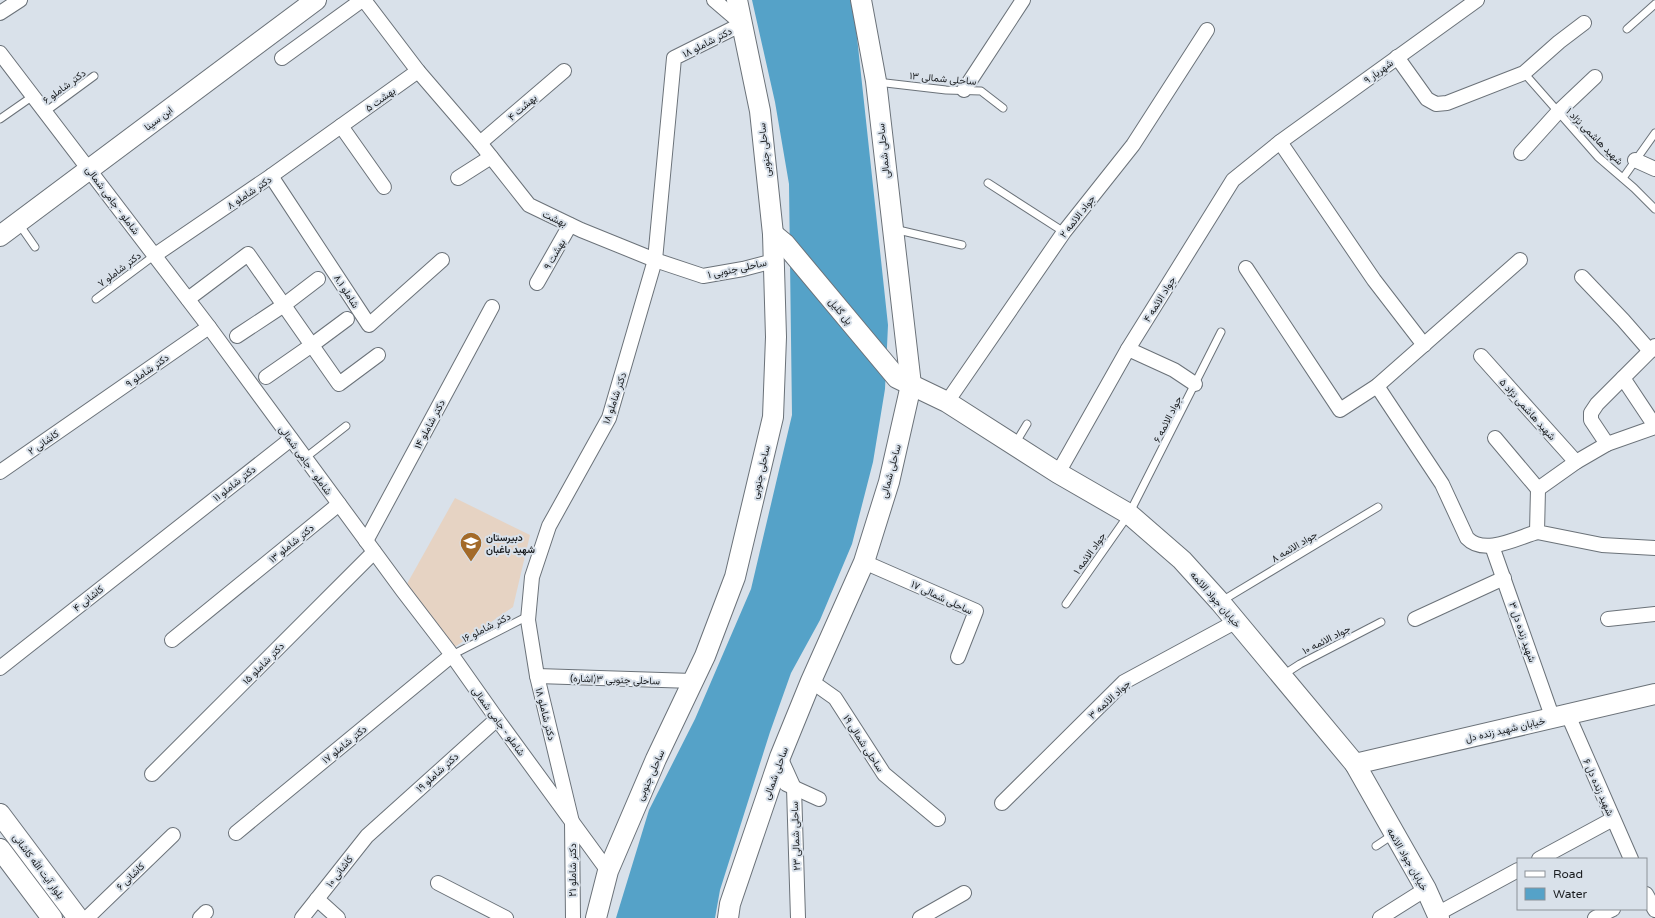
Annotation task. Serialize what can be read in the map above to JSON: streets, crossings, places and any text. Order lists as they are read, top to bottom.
{
  "streets": {
    "street": [
      "دکتر شاملو ۱۸",
      "شهریار ۹",
      "بهشت ۵",
      "بهشت ۴",
      "ابن سینا",
      "ساحلی جنوبی",
      "ساحلی شمالی",
      "دکتر شاملو ۸",
      "شاملو - جامی شمالی",
      "جواد الائمه ۲",
      "بهشت",
      "بهشت ۹",
      "ساحلی جنوبی ۱",
      "شاملو ۸.۱",
      "جواد الائمه ۴",
      "پل گلیل",
      "دکتر شاملو ۹",
      "شهید هاشمی نژاد ۵",
      "دکتر شاملو ۱۴",
      "کاشانی ۲",
      "دکتر شاملو ۱۱",
      "دکتر شاملو ۱۳",
      "ساحلی شمالی ۱۷",
      "کاشانی ۴",
      "خیابان جواد الائمه",
      "شهید زنده دل ۳",
      "دکتر شاملو ۱۵",
      "ساحلی جنوبی ۳(اشاره)",
      "جواد الائمه ۳",
      "خیابان شهید زنده دل",
      "ساحلی شمالی ۱۹",
      "دکتر شاملو ۱۷",
      "دکتر شاملو ۱۹",
      "شهید زنده دل ۶",
      "ساحلی شمالی ۲۳",
      "بلوار آیت الله کاشانی",
      "دکتر شاملو ۲۱",
      "کاشانی ۱۰",
      "کاشانی ۶"
    ],
    "lane": [
      "ساحلی شمالی ۱۳",
      "دکتر شاملو ۶",
      "شهید هاشمی نژاد ۱",
      "دکتر شاملو ۷",
      "جواد الائمه ۶",
      "جواد الائمه ۸",
      "جواد الائمه ۱",
      "دکتر شاملو ۱۶",
      "جواد الائمه ۱۰"
    ]
  },
  "crossings": [
    ["دکتر شاملو ۱۸", "ساحلی جنوبی"],
    ["دکتر شاملو ۱۸", "شاملو - جامی شمالی"],
    ["دکتر شاملو ۱۸", "بهشت"],
    ["دکتر شاملو ۱۸", "ساحلی جنوبی ۱"],
    ["دکتر شاملو ۱۸", "دکتر شاملو ۱۶"],
    ["دکتر شاملو ۱۸", "ساحلی جنوبی ۳(اشاره)"],
    ["دکتر شاملو ۱۸", "دکتر شاملو ۲۱"],
    ["شهریار ۹", "جواد الائمه ۴"],
    ["ساحلی شمالی ۱۳", "ساحلی شمالی"],
    ["دکتر شاملو ۶", "شاملو - جامی شمالی"],
    ["بهشت ۵", "دکتر شاملو ۸"],
    ["بهشت ۵", "بهشت"],
    ["بهشت ۴", "بهشت"],
    ["ابن سینا", "شاملو - جامی شمالی"],
    ["ساحلی جنوبی", "شاملو - جامی شمالی"],
    ["ساحلی جنوبی", "ساحلی جنوبی ۱"],
    ["ساحلی جنوبی", "پل گلیل"],
    ["ساحلی جنوبی", "ساحلی جنوبی ۳(اشاره)"],
    ["ساحلی شمالی", "پل گلیل"],
    ["ساحلی شمالی", "ساحلی شمالی ۱۷"],
    ["ساحلی شمالی", "خیابان جواد الائمه"],
    ["ساحلی شمالی", "ساحلی شمالی ۱۹"],
    ["ساحلی شمالی", "ساحلی شمالی ۲۳"],
    ["دکتر شاملو ۸", "شاملو - جامی شمالی"],
    ["دکتر شاملو ۸", "دکتر شاملو ۷"],
    ["دکتر شاملو ۸", "شاملو ۸.۱"],
    ["شاملو - جامی شمالی", "دکتر شاملو ۷"],
    ["شاملو - جامی شمالی", "دکتر شاملو ۹"],
    ["شاملو - جامی شمالی", "دکتر شاملو ۱۴"],
    ["شاملو - جامی شمالی", "دکتر شاملو ۱۱"],
    ["شاملو - جامی شمالی", "دکتر شاملو ۱۳"],
    ["شاملو - جامی شمالی", "دکتر شاملو ۱۶"],
    ["شاملو - جامی شمالی", "دکتر شاملو ۱۵"],
    ["شاملو - جامی شمالی", "دکتر شاملو ۱۷"],
    ["شاملو - جامی شمالی", "دکتر شاملو ۱۹"],
    ["شاملو - جامی شمالی", "دکتر شاملو ۲۱"],
    ["جواد الائمه ۲", "خیابان جواد الائمه"],
    ["بهشت", "بهشت ۹"],
    ["بهشت", "ساحلی جنوبی ۱"],
    ["جواد الائمه ۴", "خیابان جواد الائمه"],
    ["پل گلیل", "خیابان جواد الائمه"],
    ["دکتر شاملو ۹", "کاشانی ۲"],
    ["جواد الائمه ۶", "جواد الائمه ۱"],
    ["جواد الائمه ۶", "خیابان جواد الائمه"],
    ["دکتر شاملو ۱۱", "کاشانی ۴"],
    ["جواد الائمه ۸", "خیابان جواد الائمه"],
    ["جواد الائمه ۱", "خیابان جواد الائمه"],
    ["خیابان جواد الائمه", "جواد الائمه ۱۰"],
    ["خیابان جواد الائمه", "جواد الائمه ۳"],
    ["خیابان جواد الائمه", "خیابان شهید زنده دل"],
    ["دکتر شاملو ۱۶", "دکتر شاملو ۱۷"],
    ["شهید زنده دل ۳", "خیابان شهید زنده دل"],
    ["شهید زنده دل ۳", "شهید زنده دل ۶"],
    ["خیابان شهید زنده دل", "شهید زنده دل ۶"],
    ["دکتر شاملو ۱۹", "کاشانی ۱۰"]
  ],
  "places": {
    "school or university": ["دبیرستان شهید باغبان"]
  },
  "legend": ["Road", "Water"]
}
